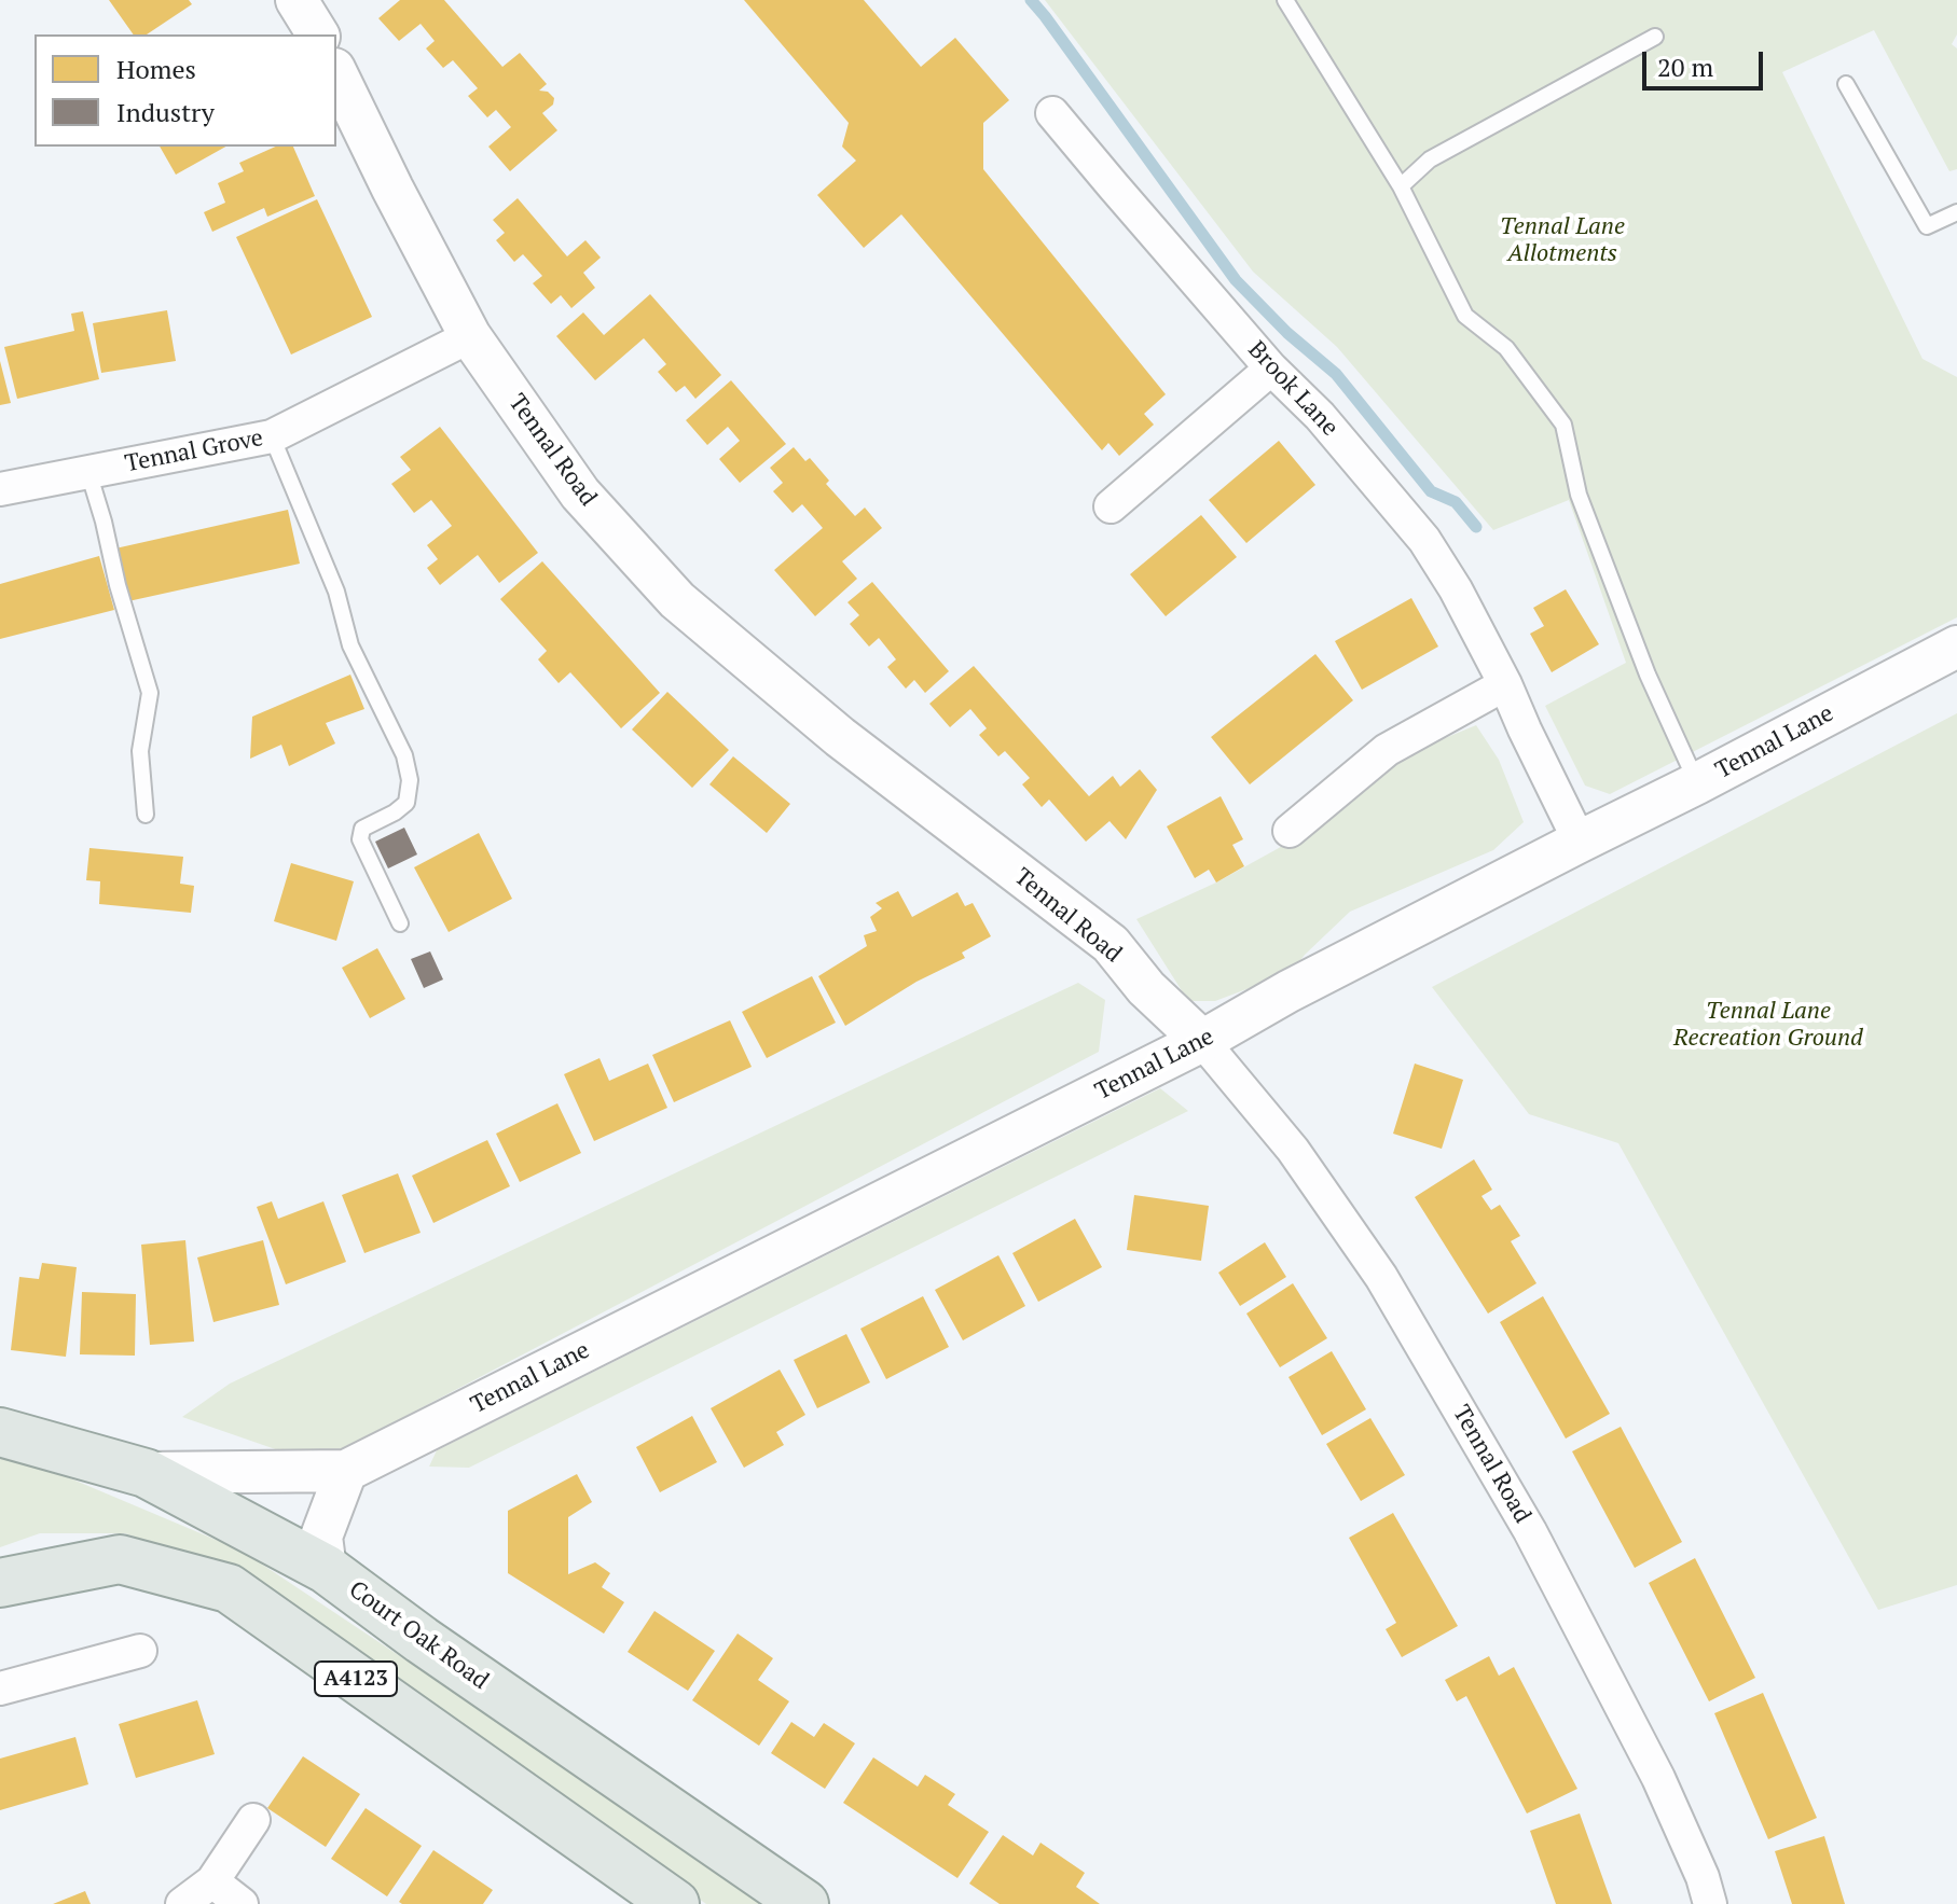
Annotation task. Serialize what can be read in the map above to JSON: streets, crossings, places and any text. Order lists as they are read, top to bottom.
{
  "streets": {
    "main road": ["Court Oak Road", "A4123"],
    "street": [
      "Brook Lane",
      "Tennal Road",
      "Tennal Grove",
      "Tennal Lane"
    ]
  },
  "crossings": [
    ["Brook Lane", "Tennal Lane"],
    ["Tennal Road", "Tennal Grove"],
    ["Tennal Road", "Tennal Lane"],
    ["Tennal Lane", "Court Oak Road"]
  ],
  "parks": ["Tennal Lane Allotments", "Tennal Lane Recreation Ground"],
  "legend": ["Homes", "Industry"],
  "scale_bar": "20 m"
}
